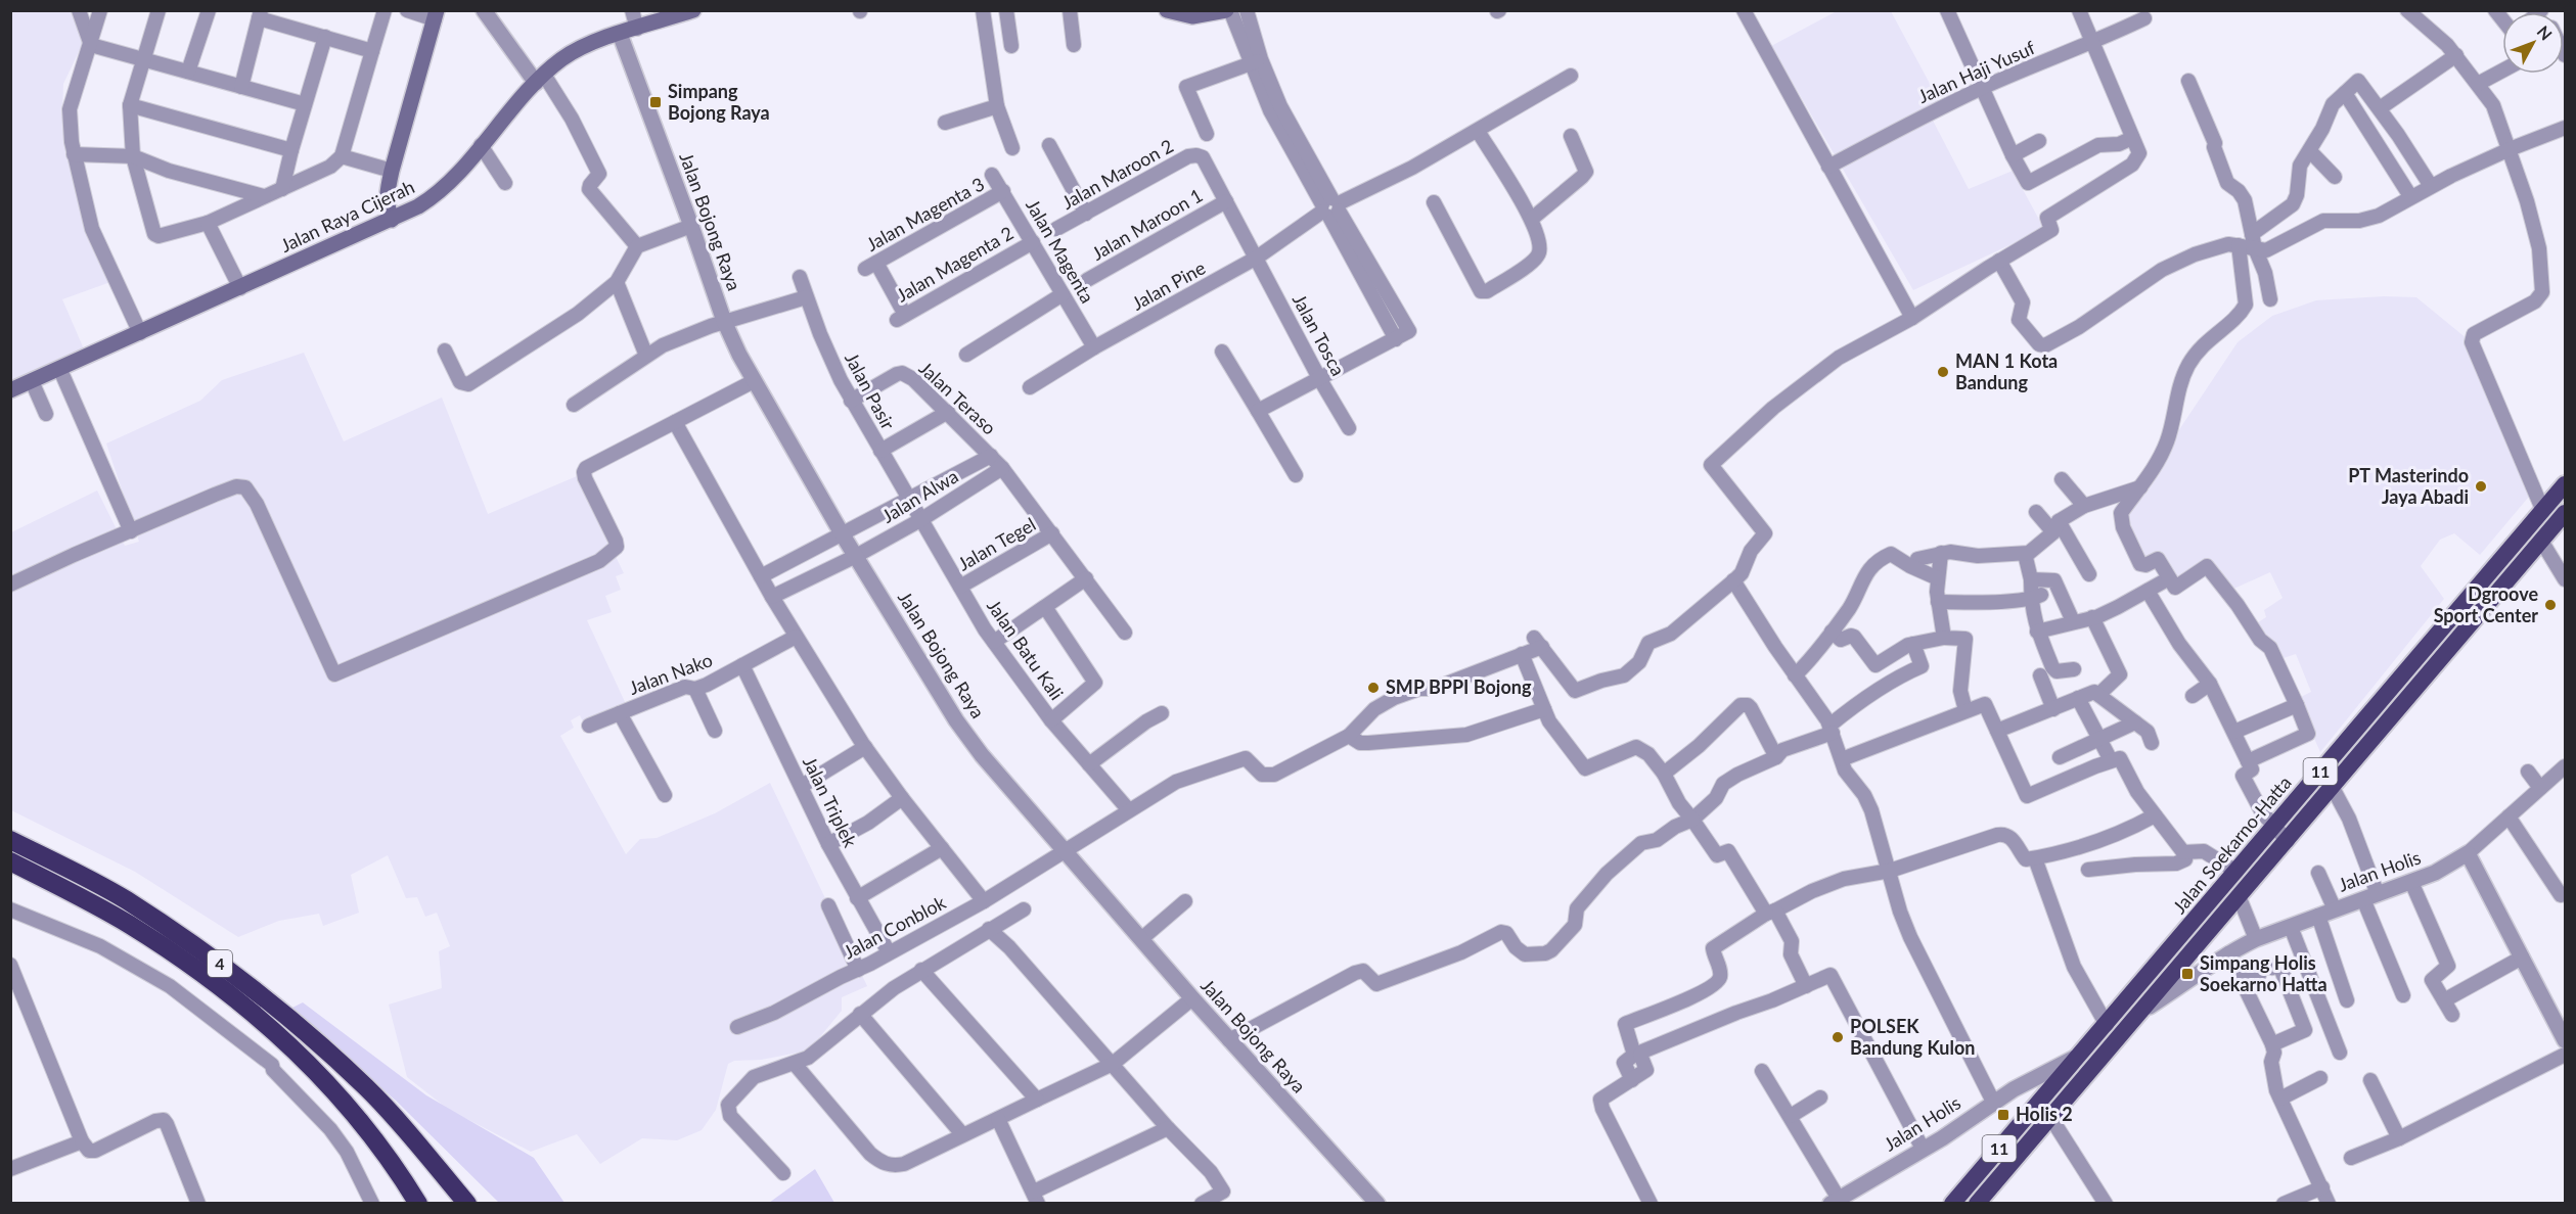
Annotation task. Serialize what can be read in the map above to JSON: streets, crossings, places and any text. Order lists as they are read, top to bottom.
{
  "streets": {
    "highway": ["11", "Jalan Soekarno-Hatta", "4"],
    "main road": ["Jalan Raya Cijerah"],
    "street": [
      "Jalan Haji Yusuf",
      "Jalan Maroon 2",
      "Jalan Magenta 3",
      "Jalan Bojong Raya",
      "Jalan Maroon 1",
      "Jalan Magenta",
      "Jalan Magenta 2",
      "Jalan Pine",
      "Jalan Tosca",
      "Jalan Pasir",
      "Jalan Teraso",
      "Jalan Alwa",
      "Jalan Tegel",
      "Jalan Batu Kali",
      "Jalan Nako",
      "Jalan Triplek",
      "Jalan Holis",
      "Jalan Conblok"
    ]
  },
  "crossings": [
    ["Jalan Maroon 2", "Jalan Tosca"],
    ["Jalan Magenta 3", "Jalan Magenta"],
    ["Jalan Magenta 3", "Jalan Magenta 2"],
    ["Jalan Raya Cijerah", "Jalan Bojong Raya"],
    ["Jalan Bojong Raya", "Jalan Alwa"],
    ["Jalan Bojong Raya", "Jalan Conblok"],
    ["Jalan Maroon 1", "Jalan Tosca"],
    ["Jalan Magenta", "Jalan Magenta 2"],
    ["Jalan Magenta", "Jalan Pine"],
    ["Jalan Pine", "Jalan Tosca"],
    ["Jalan Pasir", "Jalan Teraso"],
    ["Jalan Pasir", "Jalan Alwa"],
    ["Jalan Pasir", "Jalan Batu Kali"],
    ["Jalan Teraso", "Jalan Alwa"],
    ["Jalan Teraso", "Jalan Tegel"],
    ["Jalan Alwa", "Jalan Batu Kali"],
    ["Jalan Tegel", "Jalan Batu Kali"],
    ["Jalan Batu Kali", "Jalan Conblok"],
    ["Jalan Nako", "Jalan Triplek"],
    ["Jalan Triplek", "Jalan Conblok"],
    ["Jalan Soekarno-Hatta", "Jalan Holis"]
  ],
  "places": {
    "transit": ["Simpang Bojong Raya", "Simpang Holis Soekarno Hatta", "Holis 2"],
    "other": [
      "MAN 1 Kota Bandung",
      "PT Masterindo Jaya Abadi",
      "Dgroove Sport Center",
      "SMP BPPI Bojong",
      "POLSEK Bandung Kulon"
    ]
  },
  "north": "top right"
}
